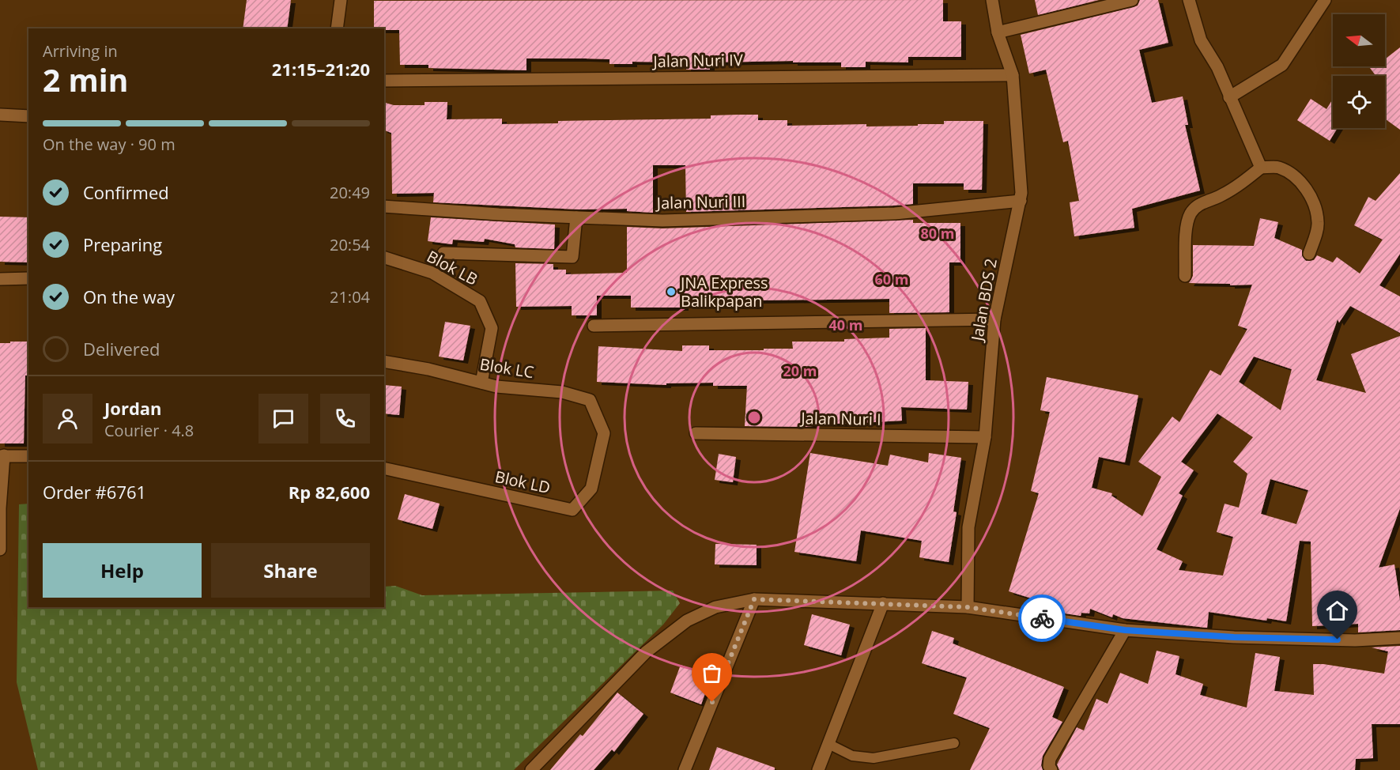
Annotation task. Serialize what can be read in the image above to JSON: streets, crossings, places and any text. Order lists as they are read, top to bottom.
{
  "streets": {
    "street": [
      "Jalan Nuri IV",
      "Jalan Nuri III",
      "Blok LB",
      "Jalan BDS 2",
      "Blok LC",
      "Jalan Nuri I",
      "Blok LD"
    ]
  },
  "crossings": [
    ["Jalan Nuri IV", "Jalan BDS 2"],
    ["Jalan Nuri III", "Jalan BDS 2"],
    ["Blok LB", "Blok LC"],
    ["Jalan BDS 2", "Jalan Nuri I"],
    ["Blok LC", "Blok LD"]
  ],
  "places": ["JNA Express Balikpapan"],
  "north": "left",
  "page": {
    "heading": ["2 min", "Arriving in", "21:15–21:20"],
    "panel": [
      "Jordan",
      "Courier · 4.8",
      "Order #6761",
      "Rp 82,600"
    ],
    "bar": "On the way · 90 m",
    "list": [
      ["Confirmed", "20:49"],
      ["Preparing", "20:54"],
      ["On the way", "21:04"],
      "Delivered"
    ],
    "buttons": ["Help", "Share"]
  },
  "rings": [
    "80 m",
    "60 m",
    "40 m",
    "20 m"
  ]
}
